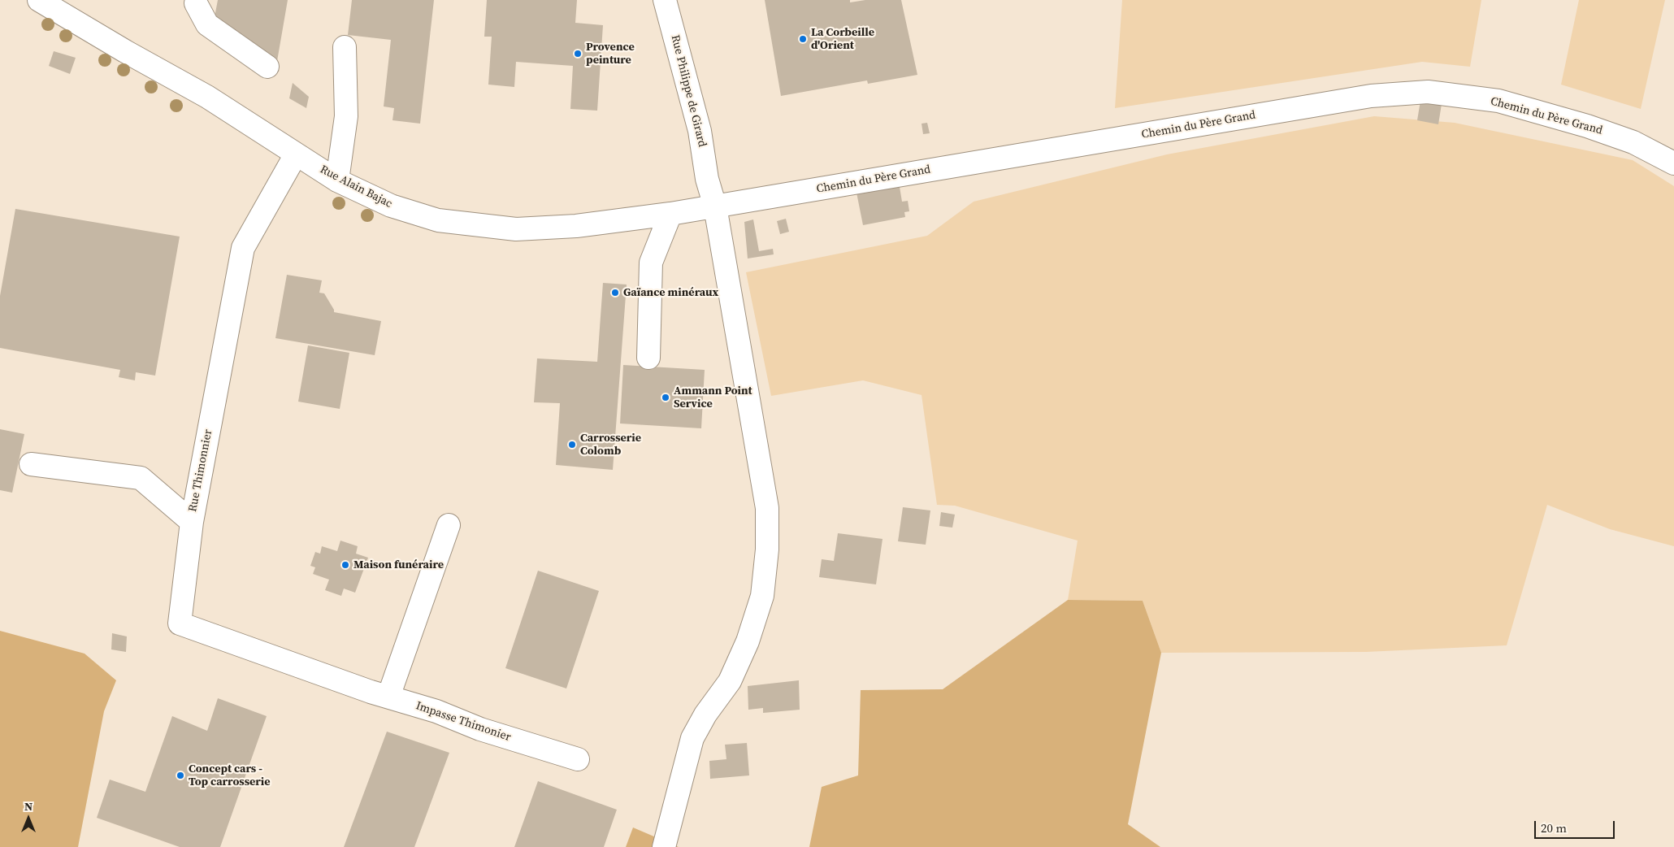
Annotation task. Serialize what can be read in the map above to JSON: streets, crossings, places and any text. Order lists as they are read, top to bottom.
{
  "streets": {
    "street": [
      "Rue Philippe de Girard",
      "Chemin du Père Grand",
      "Rue Alain Bajac",
      "Rue Thimonnier",
      "Impasse Thimonier"
    ]
  },
  "crossings": [
    ["Rue Philippe de Girard", "Chemin du Père Grand"],
    ["Rue Philippe de Girard", "Rue Alain Bajac"],
    ["Chemin du Père Grand", "Rue Alain Bajac"],
    ["Rue Alain Bajac", "Rue Thimonnier"],
    ["Rue Thimonnier", "Impasse Thimonier"]
  ],
  "places": [
    "La Corbeille d'Orient",
    "Provence peinture",
    "Gaïance minéraux",
    "Ammann Point Service",
    "Carrosserie Colomb",
    "Maison funéraire",
    "Concept cars - Top carrosserie"
  ],
  "scale_bar": "20 m",
  "north": "top"
}
